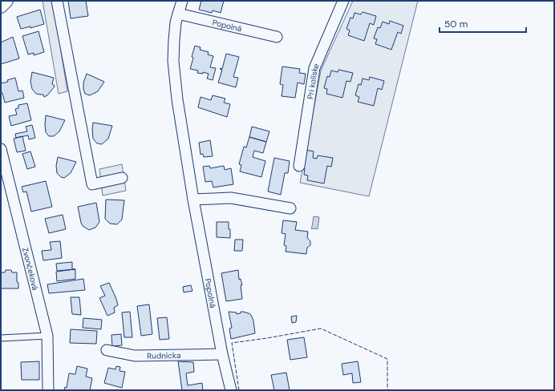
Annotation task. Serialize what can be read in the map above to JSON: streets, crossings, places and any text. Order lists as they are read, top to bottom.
{
  "streets": {
    "street": [
      "Popolná",
      "Pri kolíske",
      "Zvončeková",
      "Rudnícka"
    ]
  },
  "crossings": [
    ["Popolná", "Rudnícka"]
  ],
  "scale_bar": "50 m"
}
